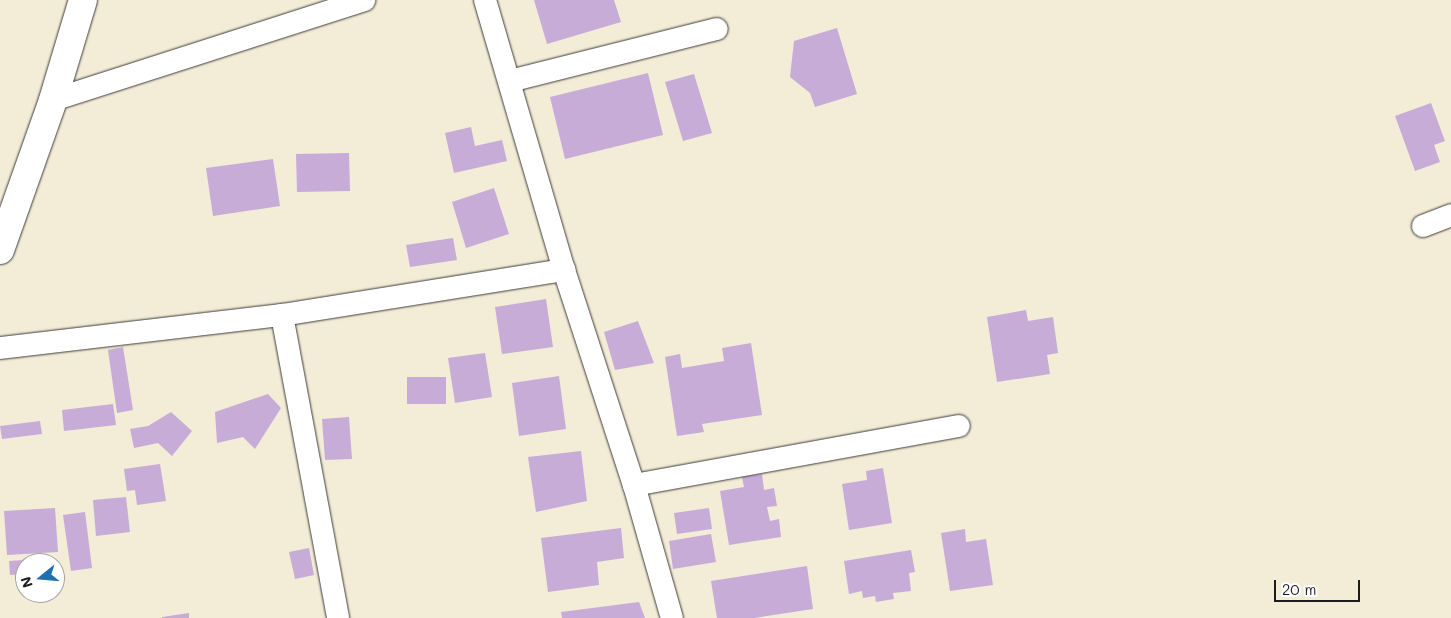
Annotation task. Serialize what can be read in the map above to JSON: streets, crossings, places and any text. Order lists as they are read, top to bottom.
{
  "scale_bar": "20 m",
  "north": "left"
}
